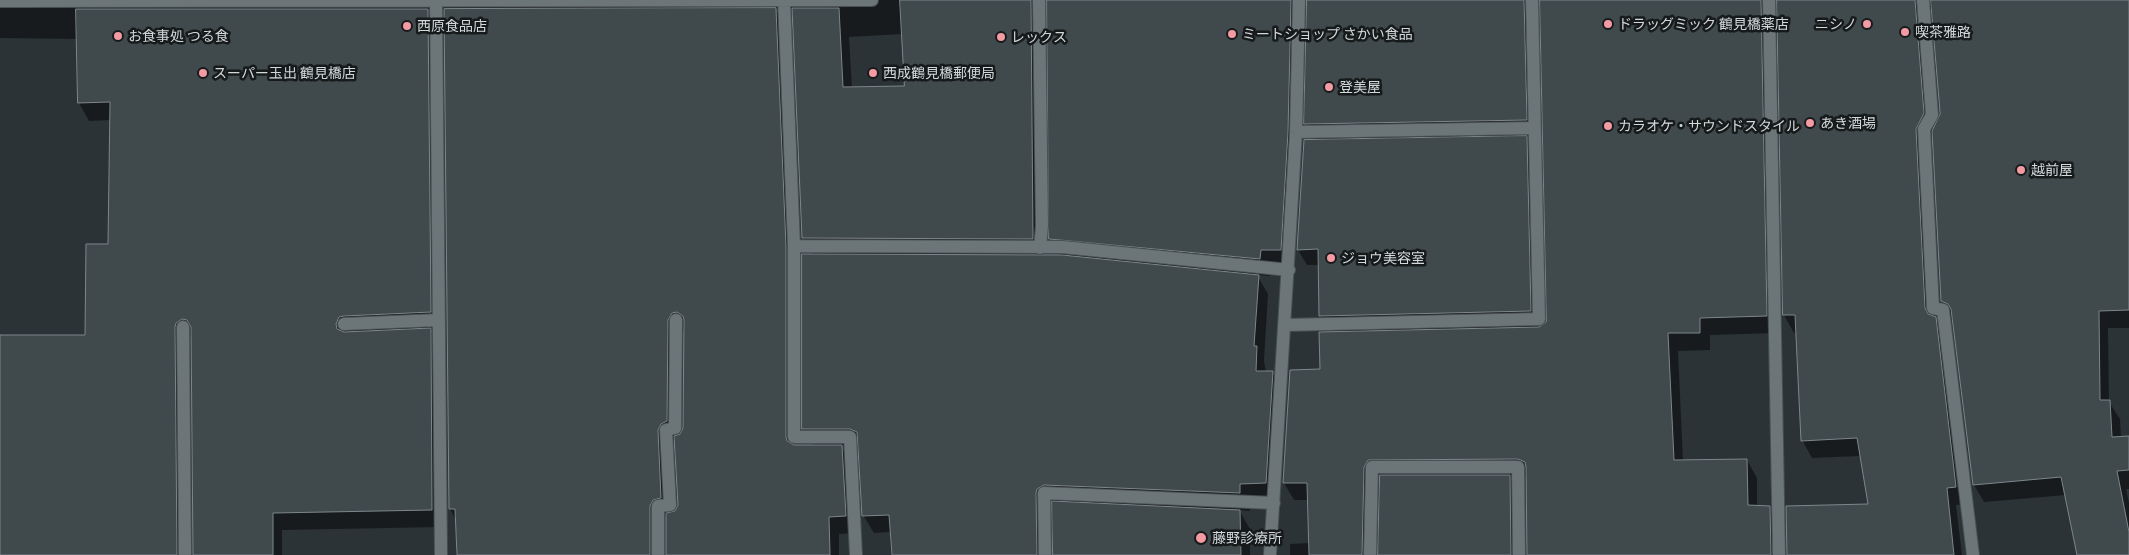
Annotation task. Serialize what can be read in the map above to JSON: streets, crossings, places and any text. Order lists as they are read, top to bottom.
{
  "places": [
    "ドラッグミック 鶴見橋薬店",
    "ニシノ",
    "西原食品店",
    "喫茶雅路",
    "ミートショップ さかい食品",
    "お食事処 つる食",
    "レックス",
    "スーパー玉出 鶴見橋店",
    "西成鶴見橋郵便局",
    "登美屋",
    "あき酒場",
    "カラオケ・サウンドスタイル",
    "越前屋",
    "ジョウ美容室",
    "藤野診療所"
  ]
}
